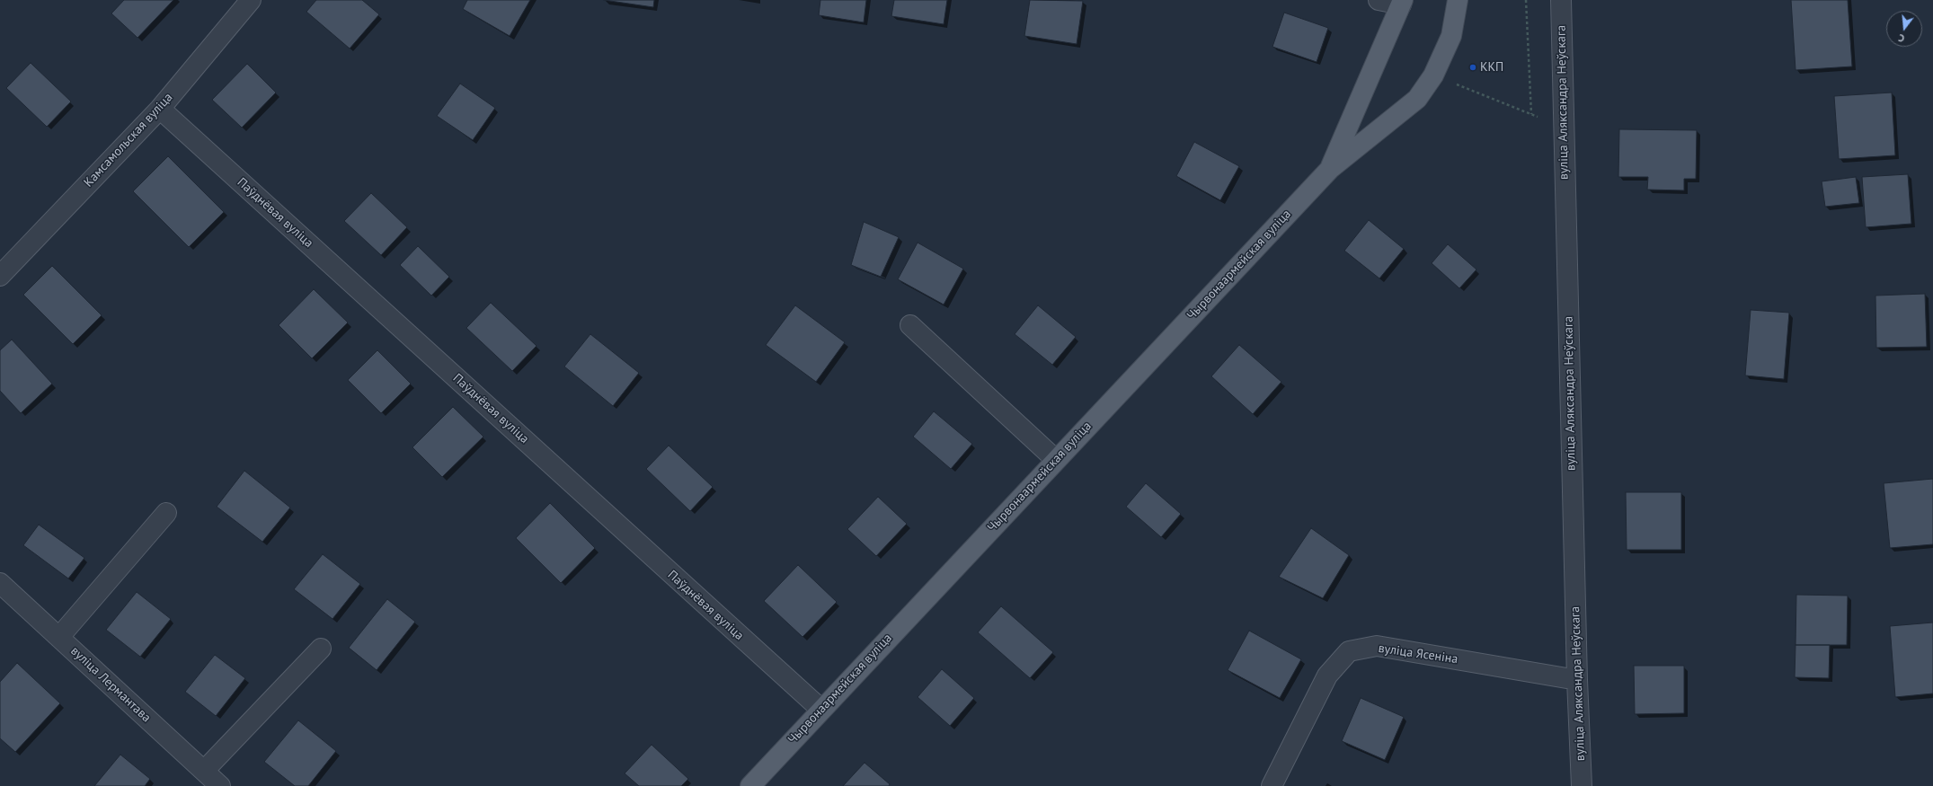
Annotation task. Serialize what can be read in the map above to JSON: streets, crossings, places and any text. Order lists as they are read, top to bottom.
{
  "streets": {
    "main road": ["Чырвонаармейская вуліца"],
    "street": [
      "вуліца Аляксандра Неўскага",
      "Камсамольская вуліца",
      "Паўднёвая вуліца",
      "вуліца Ясеніна",
      "вуліца Лермантава"
    ]
  },
  "crossings": [
    ["вуліца Аляксандра Неўскага", "вуліца Ясеніна"],
    ["Камсамольская вуліца", "Паўднёвая вуліца"],
    ["Паўднёвая вуліца", "Чырвонаармейская вуліца"]
  ],
  "places": ["ККП"],
  "north": "bottom"
}
